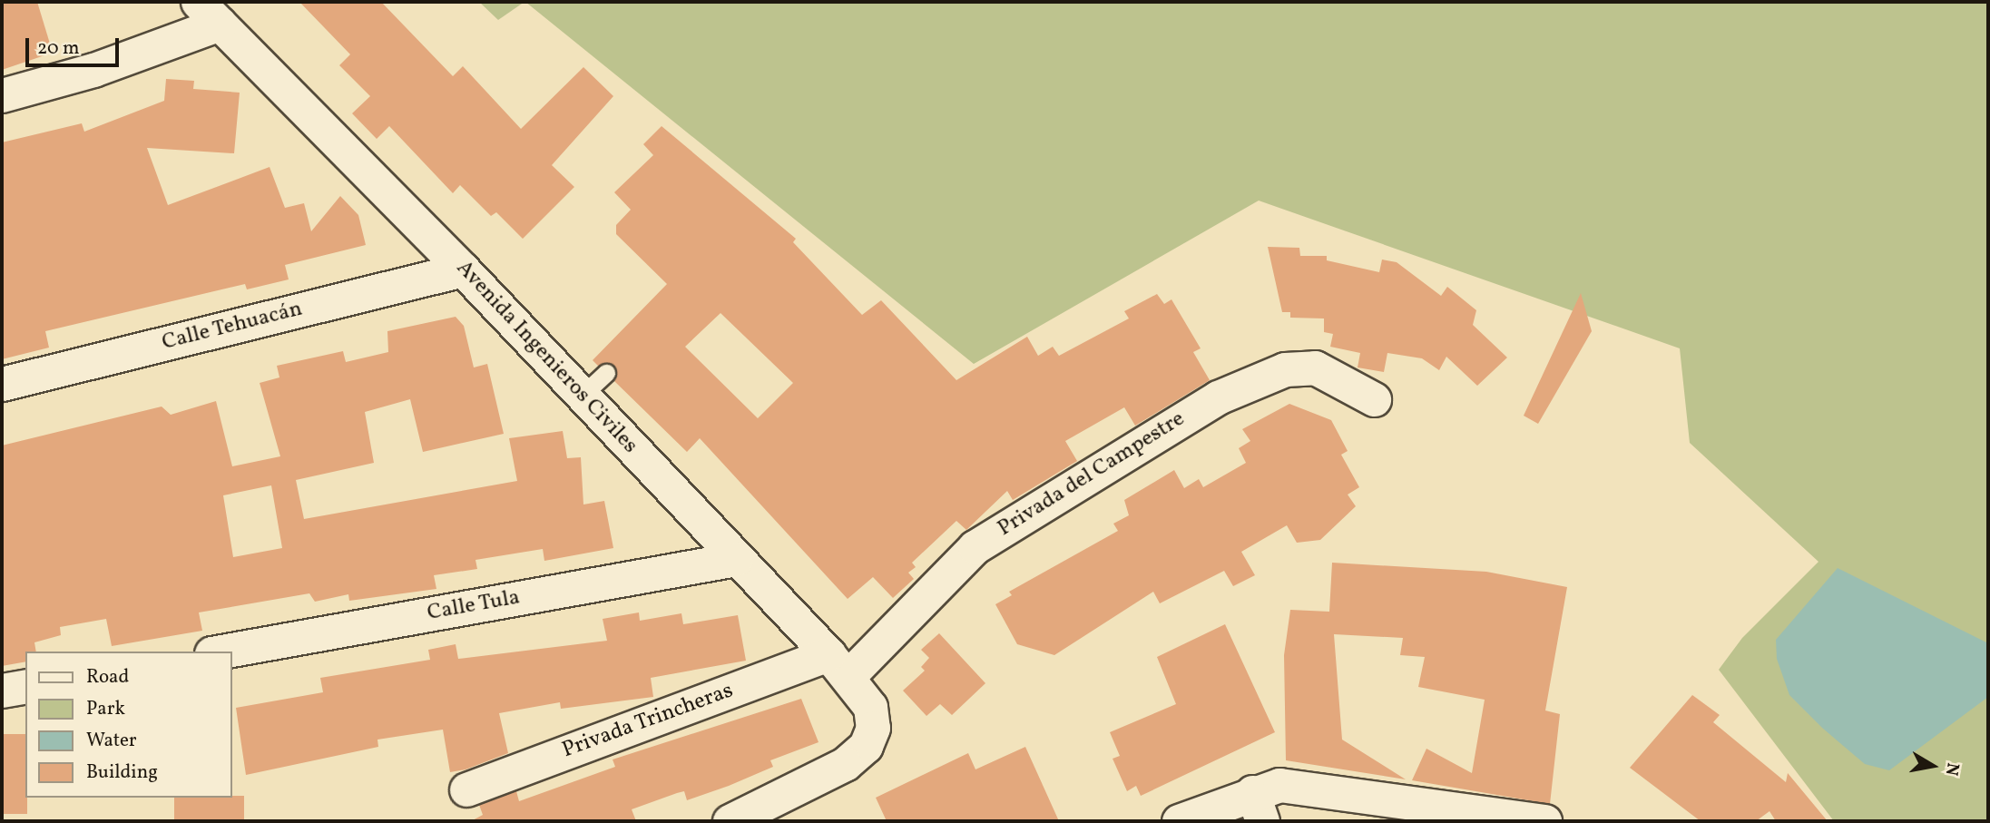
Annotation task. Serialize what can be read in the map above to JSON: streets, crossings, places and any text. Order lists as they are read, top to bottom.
{
  "streets": {
    "street": [
      "Calle Tehuacán",
      "Avenida Ingenieros Civiles",
      "Privada del Campestre",
      "Calle Tula",
      "Privada Trincheras"
    ]
  },
  "crossings": [
    ["Calle Tehuacán", "Avenida Ingenieros Civiles"],
    ["Avenida Ingenieros Civiles", "Privada del Campestre"],
    ["Avenida Ingenieros Civiles", "Calle Tula"],
    ["Avenida Ingenieros Civiles", "Privada Trincheras"],
    ["Privada del Campestre", "Privada Trincheras"]
  ],
  "legend": [
    "Road",
    "Park",
    "Water",
    "Building"
  ],
  "scale_bar": "20 m",
  "north": "right"
}
